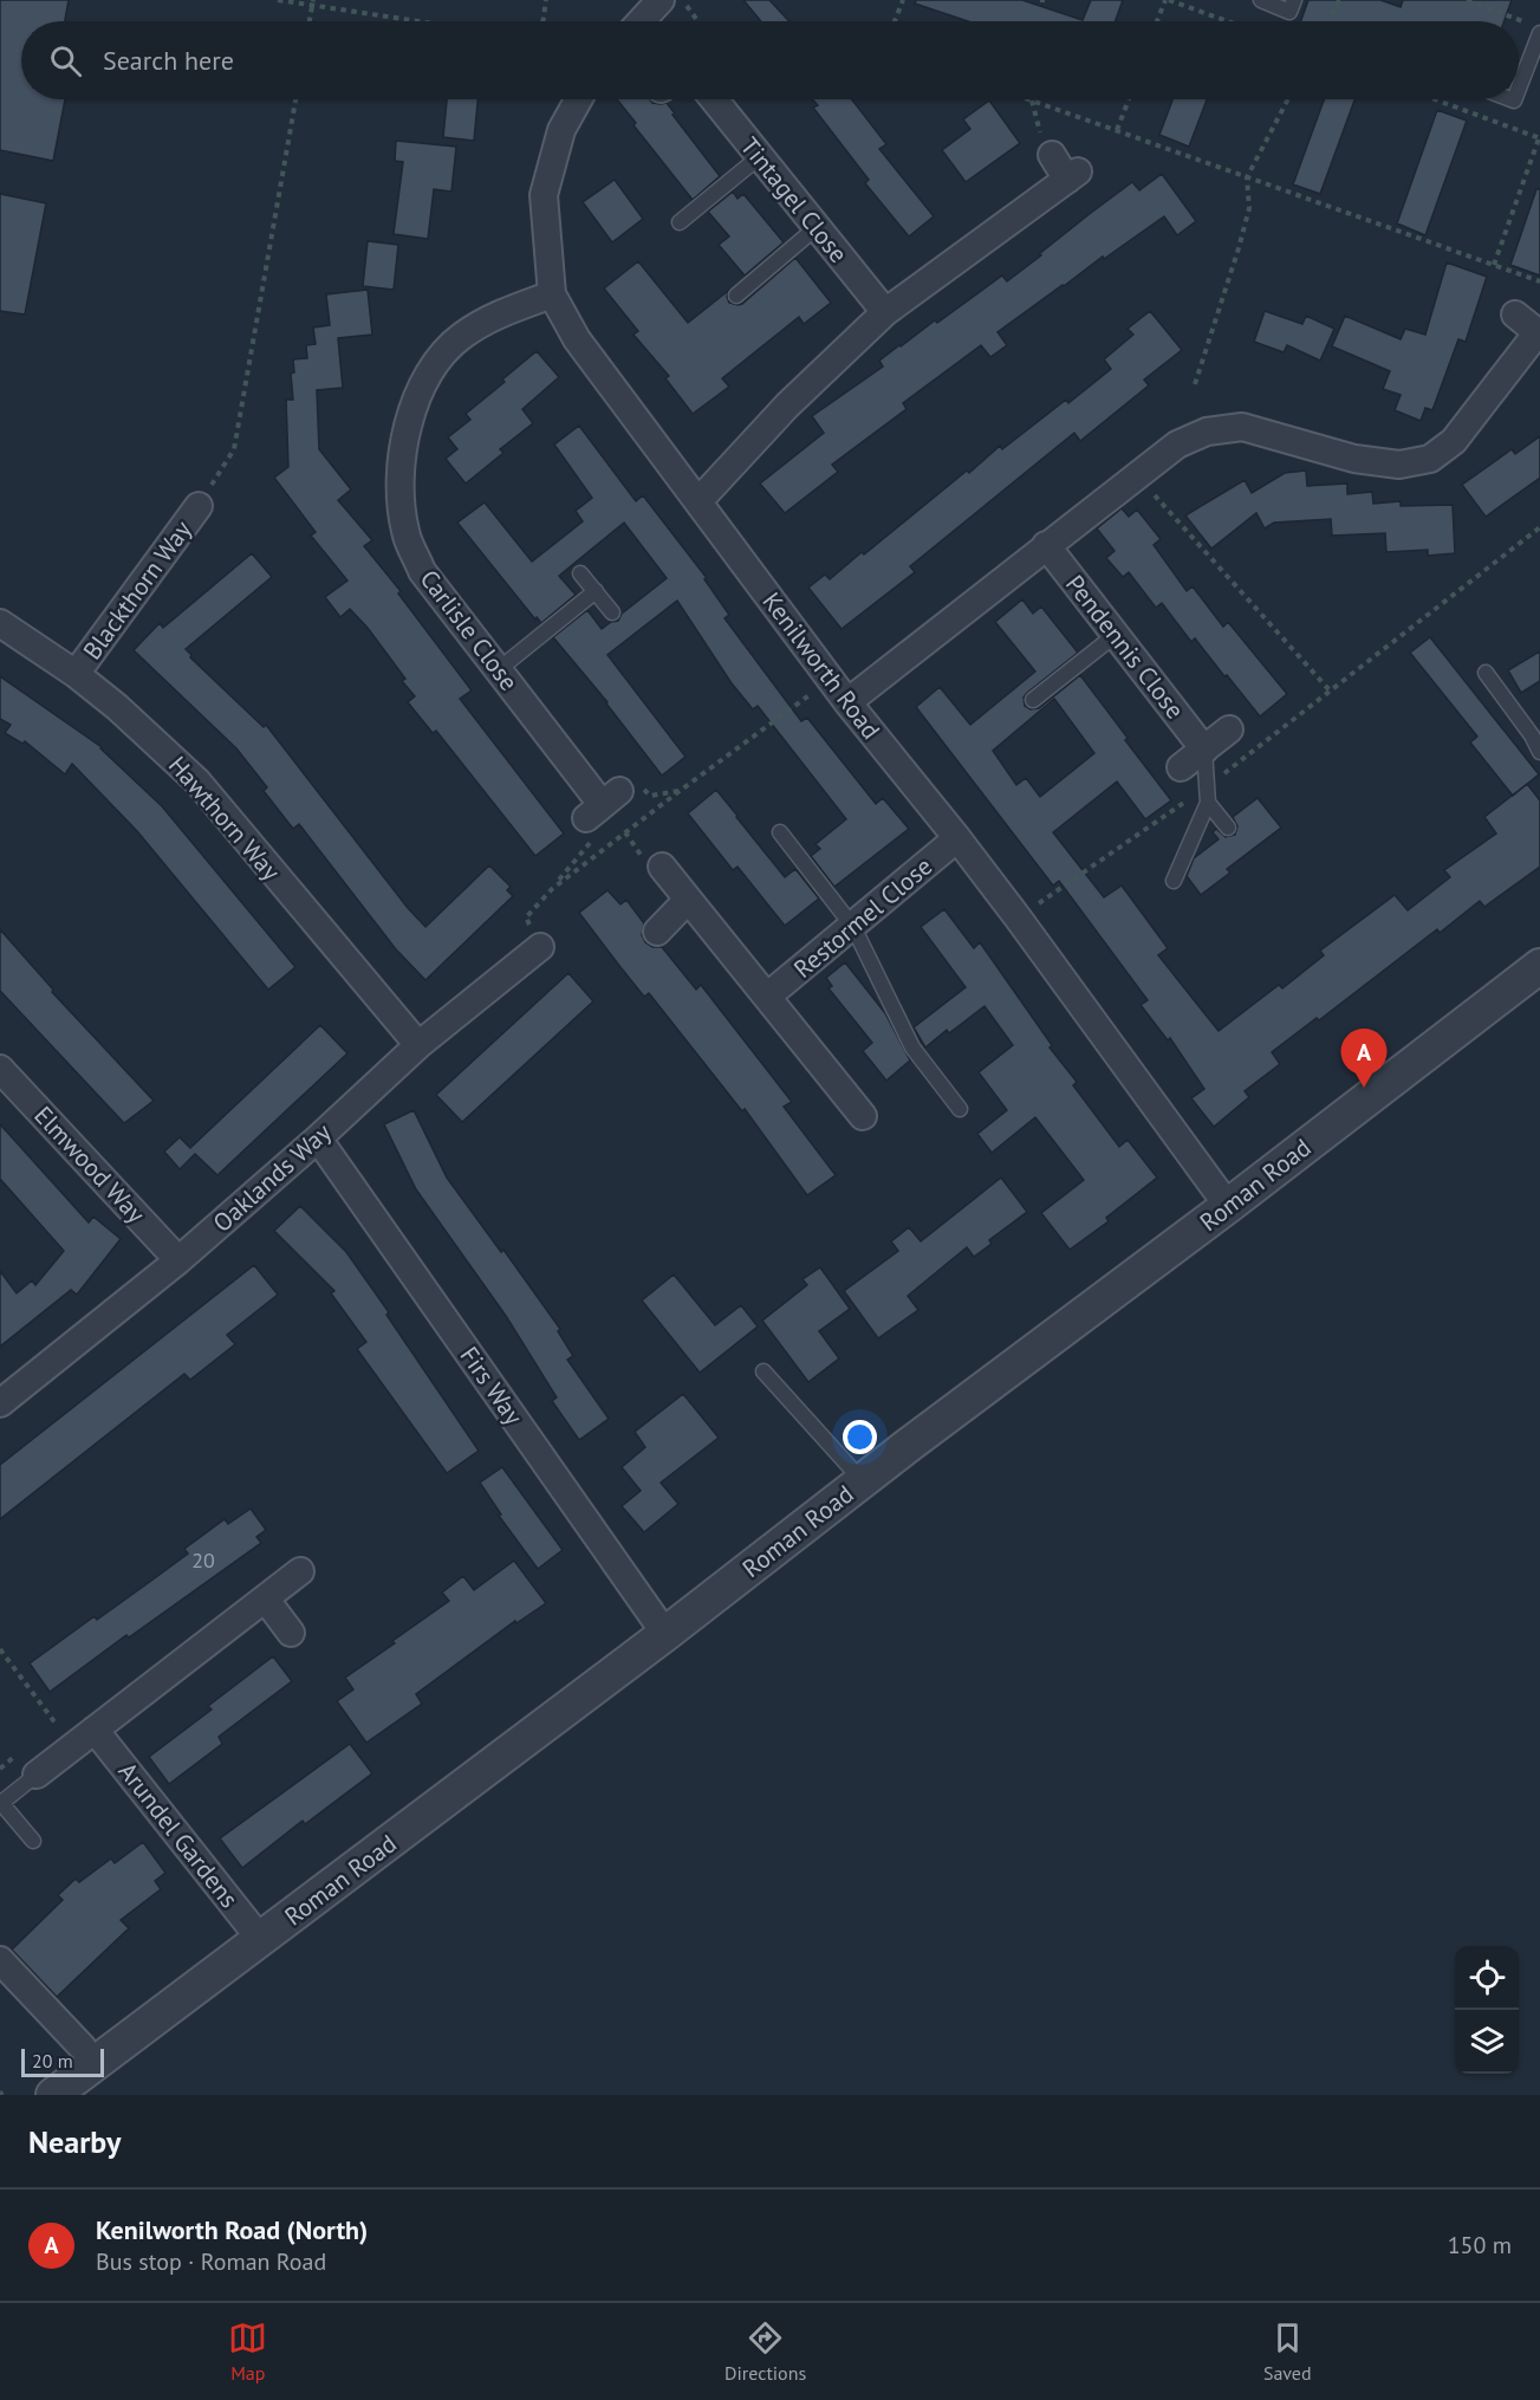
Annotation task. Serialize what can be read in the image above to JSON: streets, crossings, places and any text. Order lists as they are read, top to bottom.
{
  "streets": {
    "street": [
      "Tintagel Close",
      "Blackthorn Way",
      "Carlisle Close",
      "Pendennis Close",
      "Kenilworth Road",
      "Hawthorn Way",
      "Restormel Close",
      "Elmwood Way",
      "Oaklands Way",
      "Roman Road",
      "Firs Way",
      "Arundel Gardens"
    ]
  },
  "crossings": [
    ["Blackthorn Way", "Hawthorn Way"],
    ["Carlisle Close", "Kenilworth Road"],
    ["Kenilworth Road", "Restormel Close"],
    ["Kenilworth Road", "Roman Road"],
    ["Hawthorn Way", "Oaklands Way"],
    ["Elmwood Way", "Oaklands Way"],
    ["Oaklands Way", "Firs Way"],
    ["Roman Road", "Firs Way"],
    ["Roman Road", "Arundel Gardens"]
  ],
  "house_numbers": ["20"],
  "scale_bar": "20 m",
  "page": {
    "search": "Search here",
    "pins": "A",
    "scale": "20 m",
    "heading": "Nearby",
    "list": [
      {
        "mark": "A",
        "name": "Kenilworth Road (North)",
        "note": "Bus stop · Roman Road",
        "value": "150 m"
      }
    ],
    "nav": ["Map", "Directions", "Saved"]
  }
}
